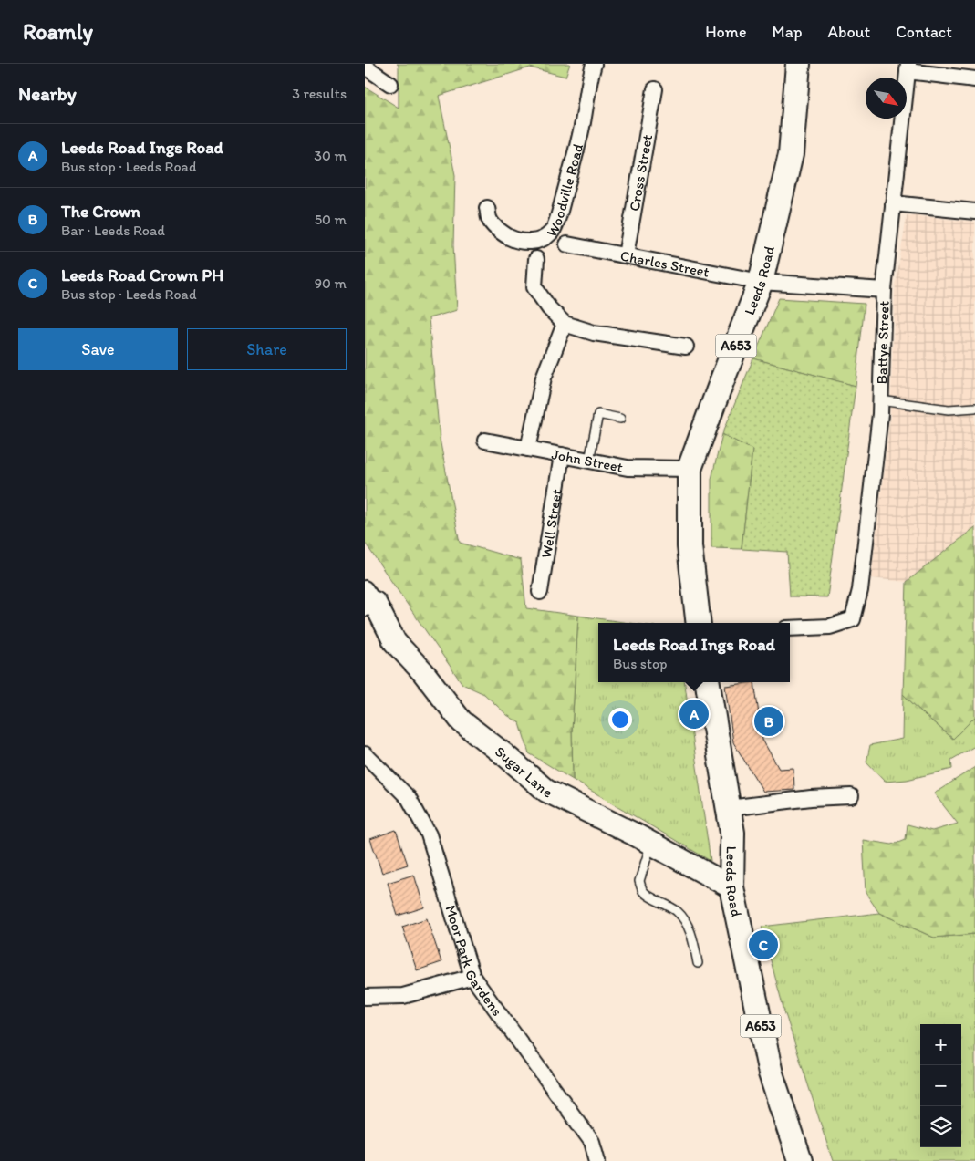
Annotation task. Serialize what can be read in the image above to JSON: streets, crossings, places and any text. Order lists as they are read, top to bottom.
{
  "streets": {
    "main road": ["Leeds Road", "A653"],
    "street": [
      "Cross Street",
      "Woodville Road",
      "Charles Street",
      "Battye Street",
      "John Street",
      "Well Street",
      "Sugar Lane",
      "Moor Park Gardens"
    ]
  },
  "crossings": [
    ["Cross Street", "Charles Street"],
    ["Charles Street", "Leeds Road"],
    ["Charles Street", "Battye Street"],
    ["Leeds Road", "John Street"],
    ["Leeds Road", "Sugar Lane"],
    ["John Street", "Well Street"]
  ],
  "north": "bottom right",
  "page": {
    "header": "Roamly",
    "nav": [
      "Home",
      "Map",
      "About",
      "Contact"
    ],
    "heading": ["Nearby", "3 results"],
    "list": [
      {
        "mark": "A",
        "name": "Leeds Road Ings Road",
        "note": "Bus stop · Leeds Road",
        "value": "30 m"
      },
      {
        "mark": "B",
        "name": "The Crown",
        "note": "Bar · Leeds Road",
        "value": "50 m"
      },
      {
        "mark": "C",
        "name": "Leeds Road Crown PH",
        "note": "Bus stop · Leeds Road",
        "value": "90 m"
      }
    ],
    "buttons": ["Save", "Share"],
    "popup": ["Leeds Road Ings Road", "Bus stop"],
    "pins": ["A", "B", "C"],
    "map_buttons": ["+", "−"]
  }
}
